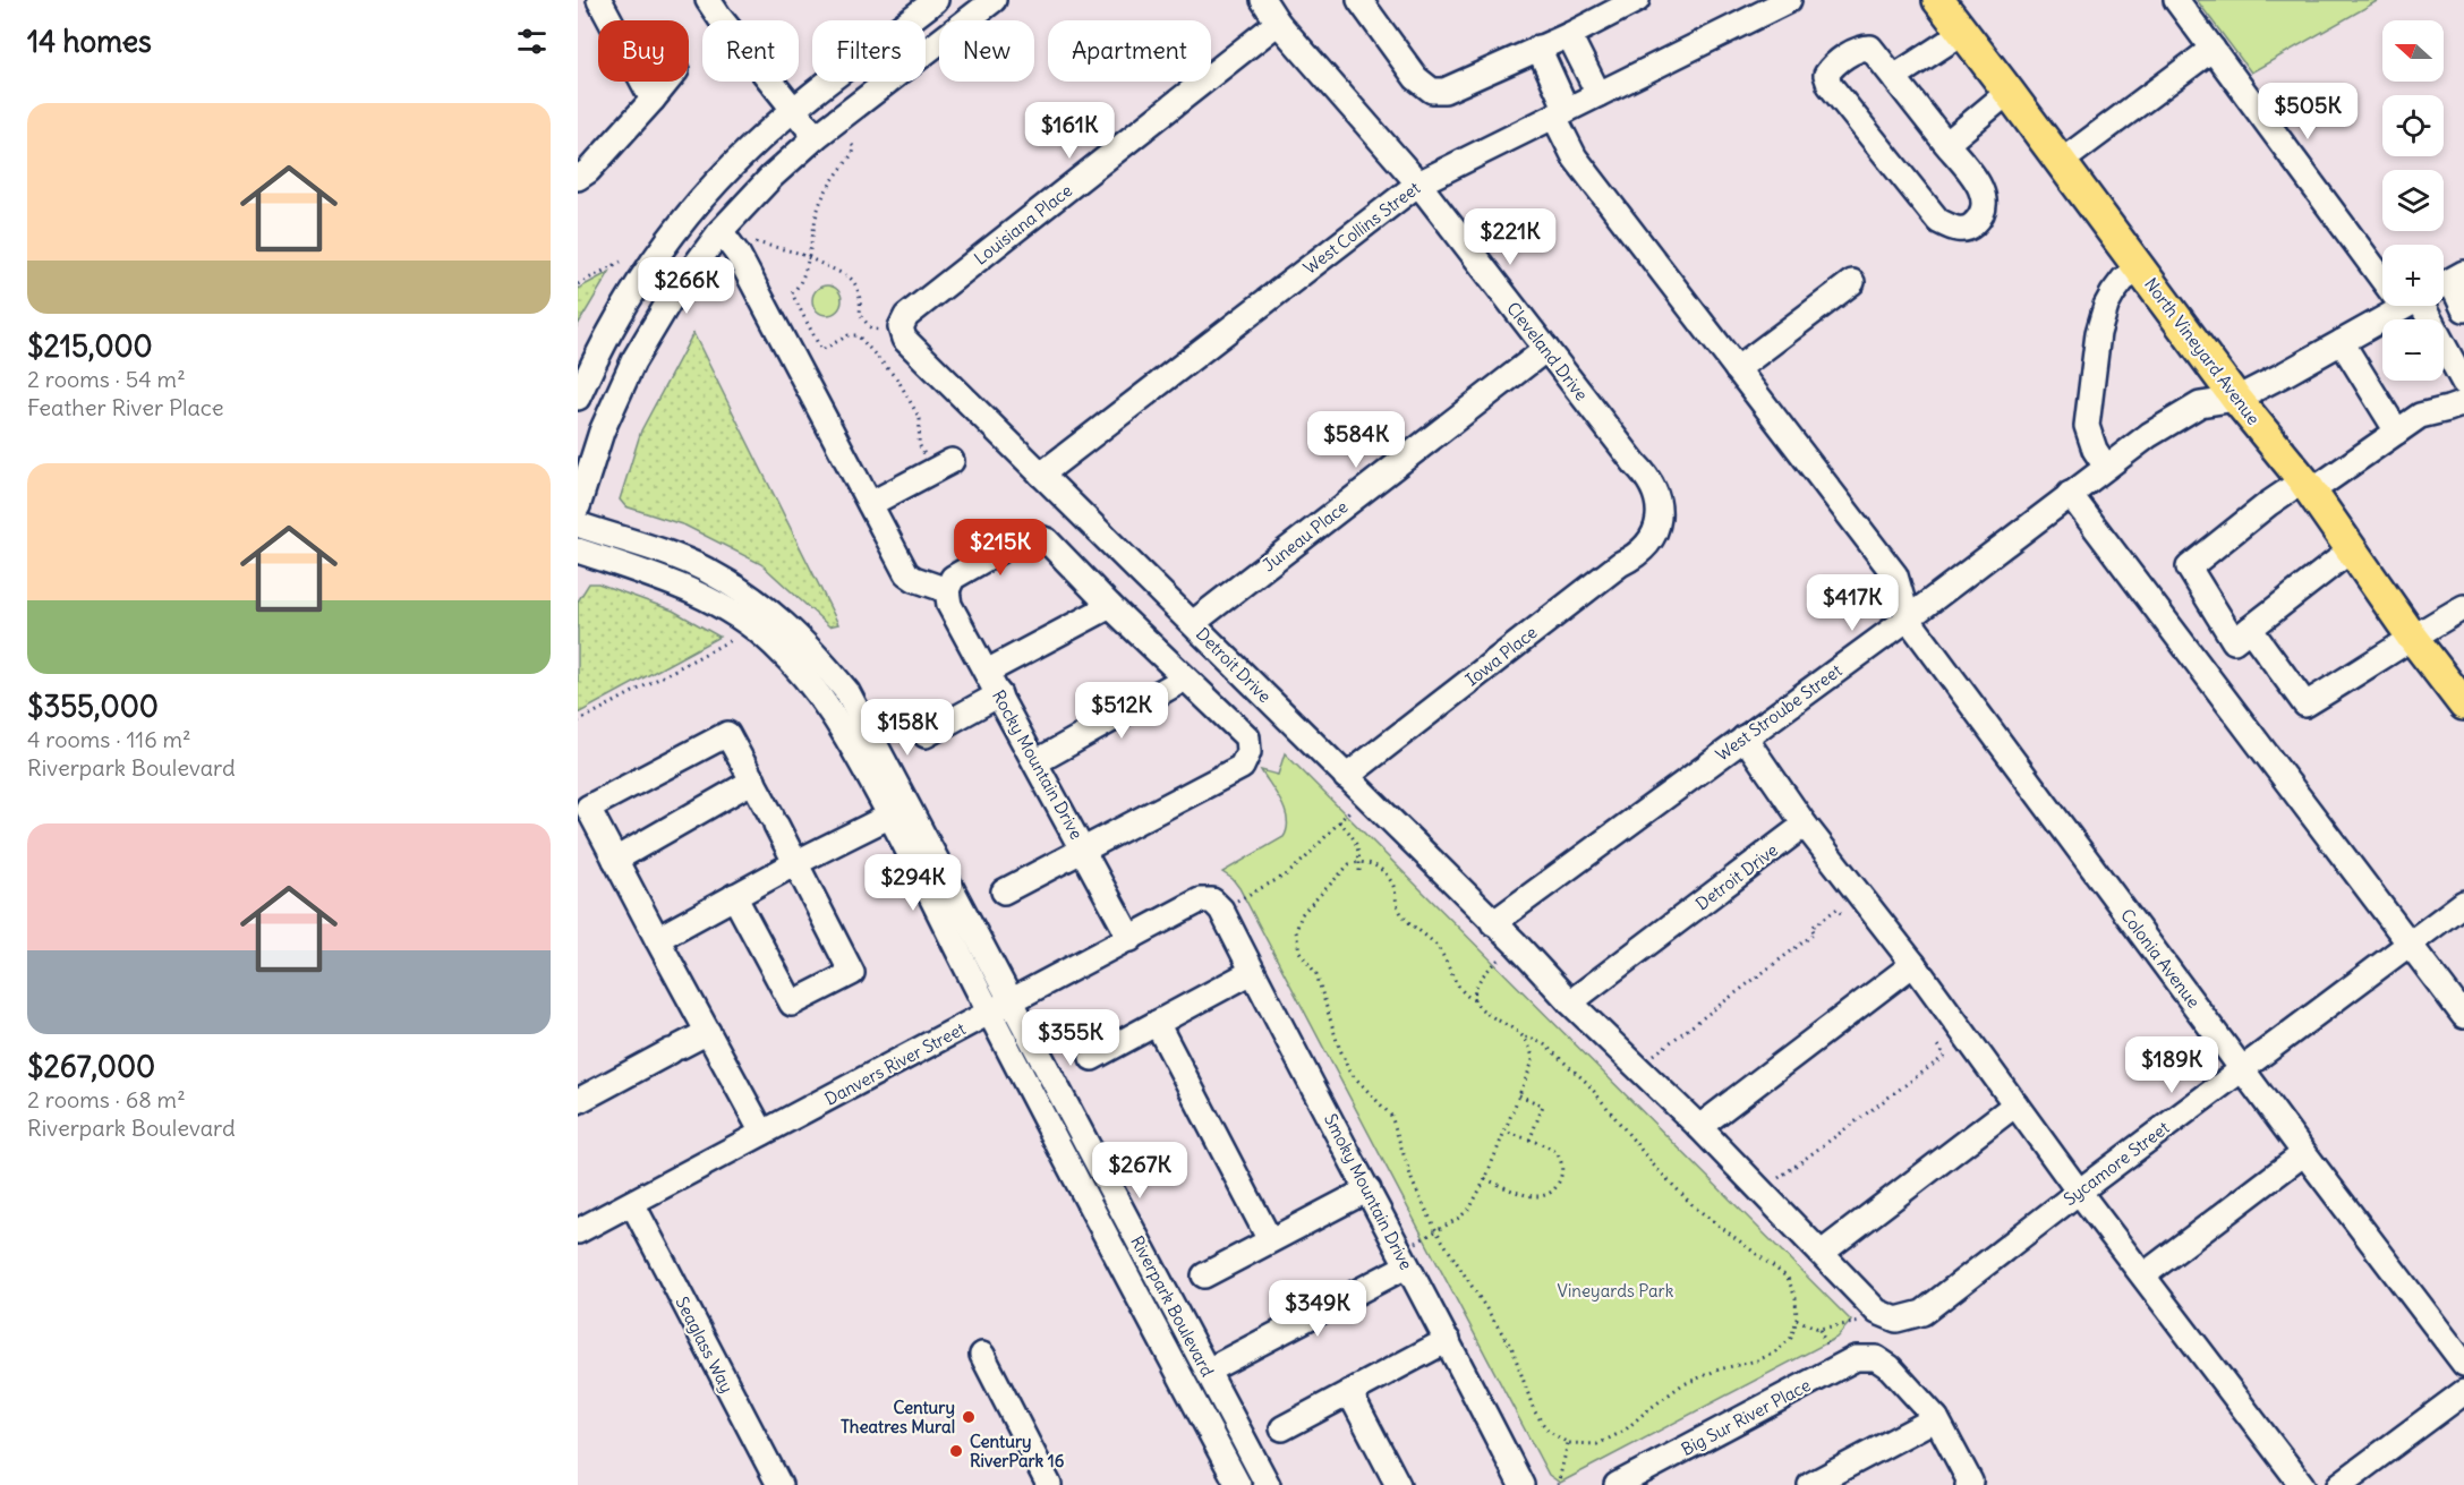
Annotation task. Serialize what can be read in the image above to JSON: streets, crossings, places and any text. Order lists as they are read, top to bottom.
{
  "streets": {
    "main road": ["North Vineyard Avenue"],
    "street": [
      "Louisiana Place",
      "West Collins Street",
      "Cleveland Drive",
      "Juneau Place",
      "Iowa Place",
      "Detroit Drive",
      "West Stroube Street",
      "Rocky Mountain Drive",
      "Colonia Avenue",
      "Danvers River Street",
      "Sycamore Street",
      "Smoky Mountain Drive",
      "Riverpark Boulevard",
      "Seaglass Way",
      "Big Sur River Place"
    ]
  },
  "crossings": [
    ["Louisiana Place", "Cleveland Drive"],
    ["Louisiana Place", "Detroit Drive"],
    ["West Collins Street", "Cleveland Drive"],
    ["West Collins Street", "Detroit Drive"],
    ["Cleveland Drive", "Juneau Place"],
    ["Cleveland Drive", "Iowa Place"],
    ["North Vineyard Avenue", "West Stroube Street"],
    ["Juneau Place", "Detroit Drive"],
    ["Iowa Place", "Detroit Drive"],
    ["Detroit Drive", "West Stroube Street"],
    ["Detroit Drive", "Sycamore Street"],
    ["West Stroube Street", "Colonia Avenue"],
    ["Rocky Mountain Drive", "Danvers River Street"],
    ["Colonia Avenue", "Sycamore Street"],
    ["Danvers River Street", "Smoky Mountain Drive"],
    ["Danvers River Street", "Riverpark Boulevard"],
    ["Danvers River Street", "Seaglass Way"]
  ],
  "parks": ["Vineyards Park"],
  "places": ["Century Theatres Mural", "Century RiverPark 16"],
  "north": "left",
  "page": {
    "heading": "14 homes",
    "map_buttons": ["+", "−"],
    "chip": [
      "Buy",
      "Rent",
      "Filters",
      "New",
      "Apartment"
    ],
    "list": [
      {
        "name": "$215,000",
        "note": "2 rooms · 54 m² · Feather River Place"
      },
      {
        "name": "$355,000",
        "note": "4 rooms · 116 m² · Riverpark Boulevard"
      },
      {
        "name": "$267,000",
        "note": "2 rooms · 68 m² · Riverpark Boulevard"
      }
    ],
    "price": [
      "$505K",
      "$161K",
      "$221K",
      "$266K",
      "$584K",
      "$215K",
      "$417K",
      "$512K",
      "$158K",
      "$294K",
      "$355K",
      "$189K",
      "$267K",
      "$349K"
    ]
  }
}
